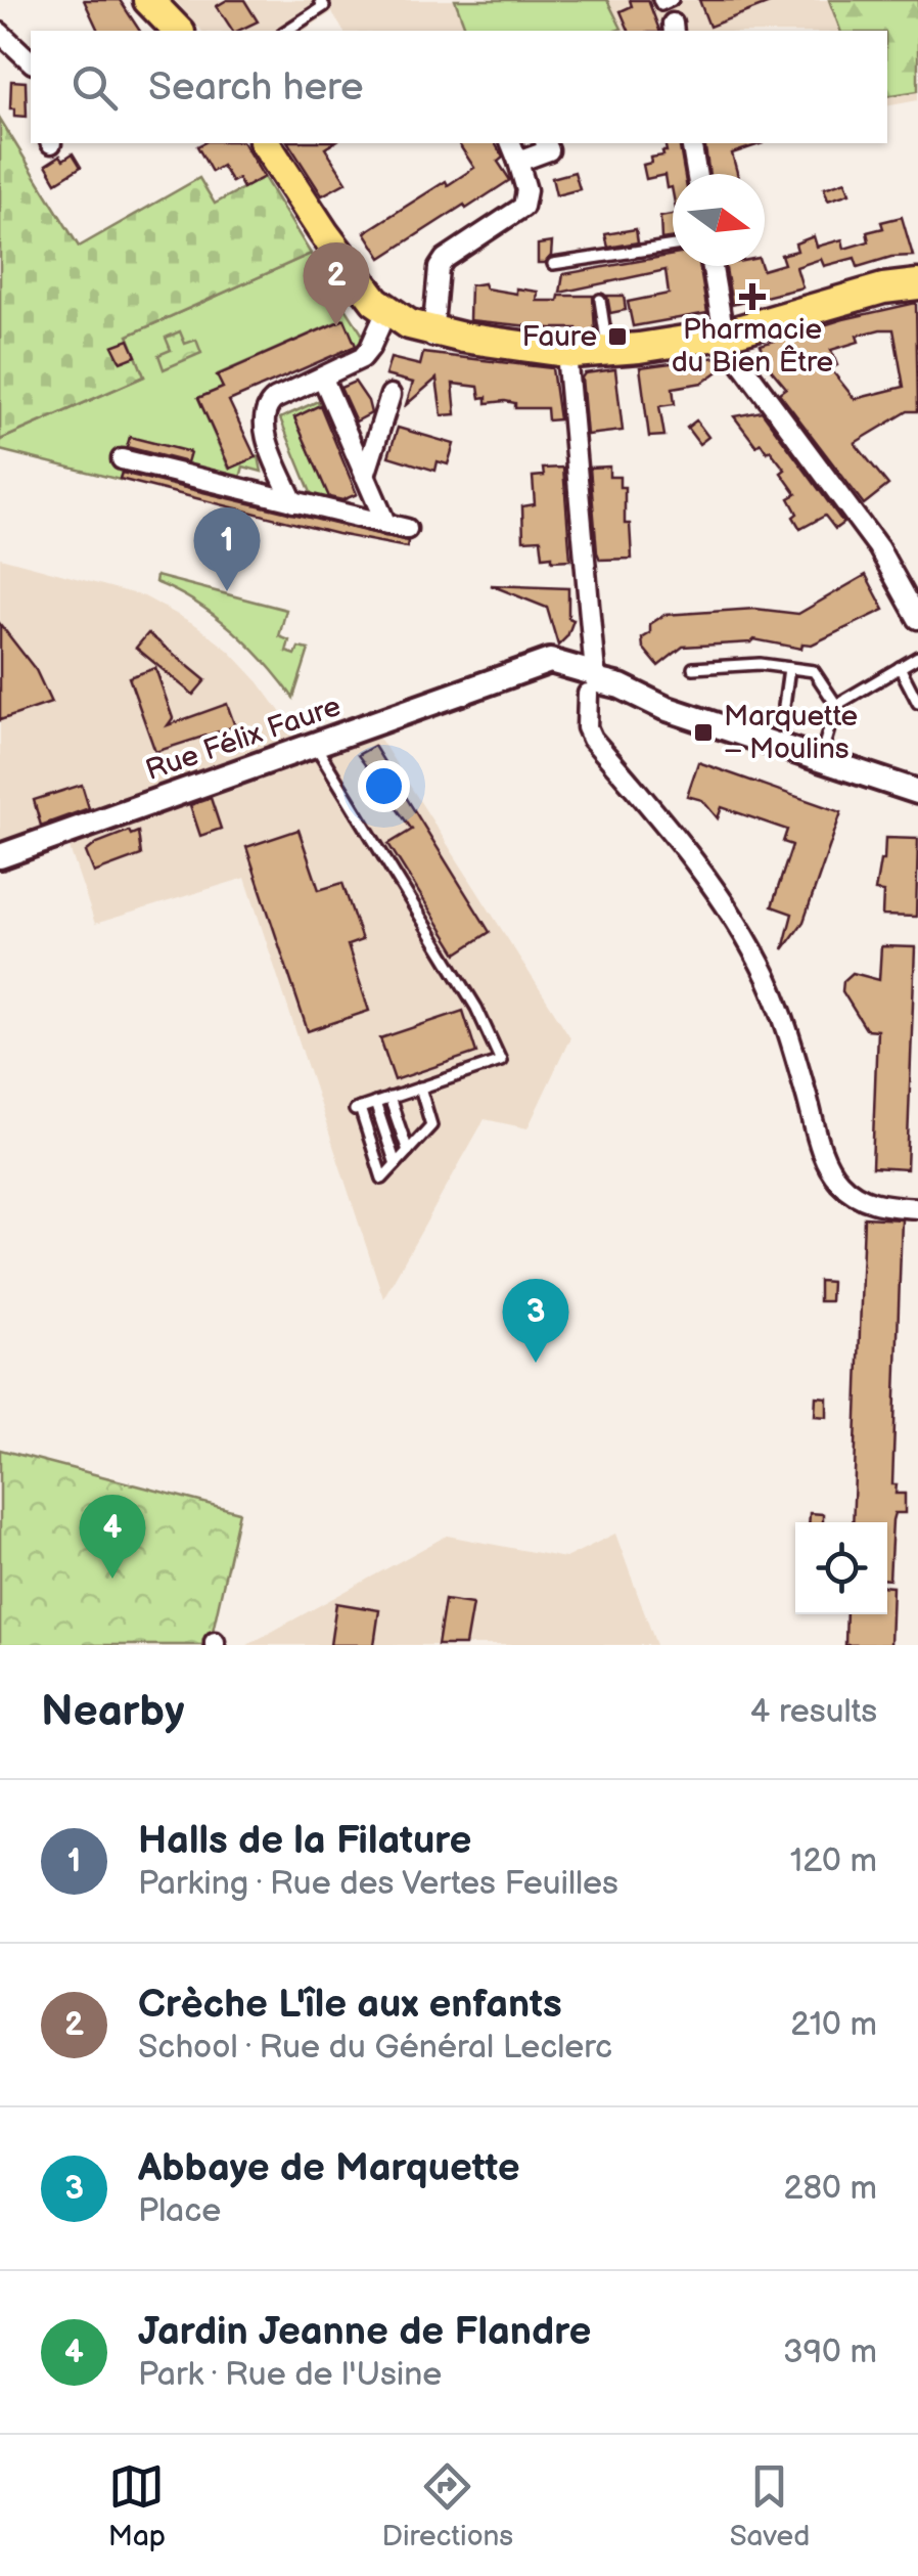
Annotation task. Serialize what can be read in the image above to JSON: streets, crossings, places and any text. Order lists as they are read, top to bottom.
{
  "streets": {
    "street": ["Rue Félix Faure"]
  },
  "places": {
    "health": ["Pharmacie du Bien Être"],
    "transit": ["Faure", "Marquette – Moulins"]
  },
  "north": "right",
  "page": {
    "search": "Search here",
    "pins": [
      "2",
      "1",
      "3",
      "4"
    ],
    "heading": ["Nearby", "4 results"],
    "list": [
      {
        "mark": "1",
        "name": "Halls de la Filature",
        "note": "Parking · Rue des Vertes Feuilles",
        "value": "120 m"
      },
      {
        "mark": "2",
        "name": "Crèche L'île aux enfants",
        "note": "School · Rue du Général Leclerc",
        "value": "210 m"
      },
      {
        "mark": "3",
        "name": "Abbaye de Marquette",
        "note": "Place",
        "value": "280 m"
      },
      {
        "mark": "4",
        "name": "Jardin Jeanne de Flandre",
        "note": "Park · Rue de l'Usine",
        "value": "390 m"
      }
    ],
    "nav": ["Map", "Directions", "Saved"]
  }
}
